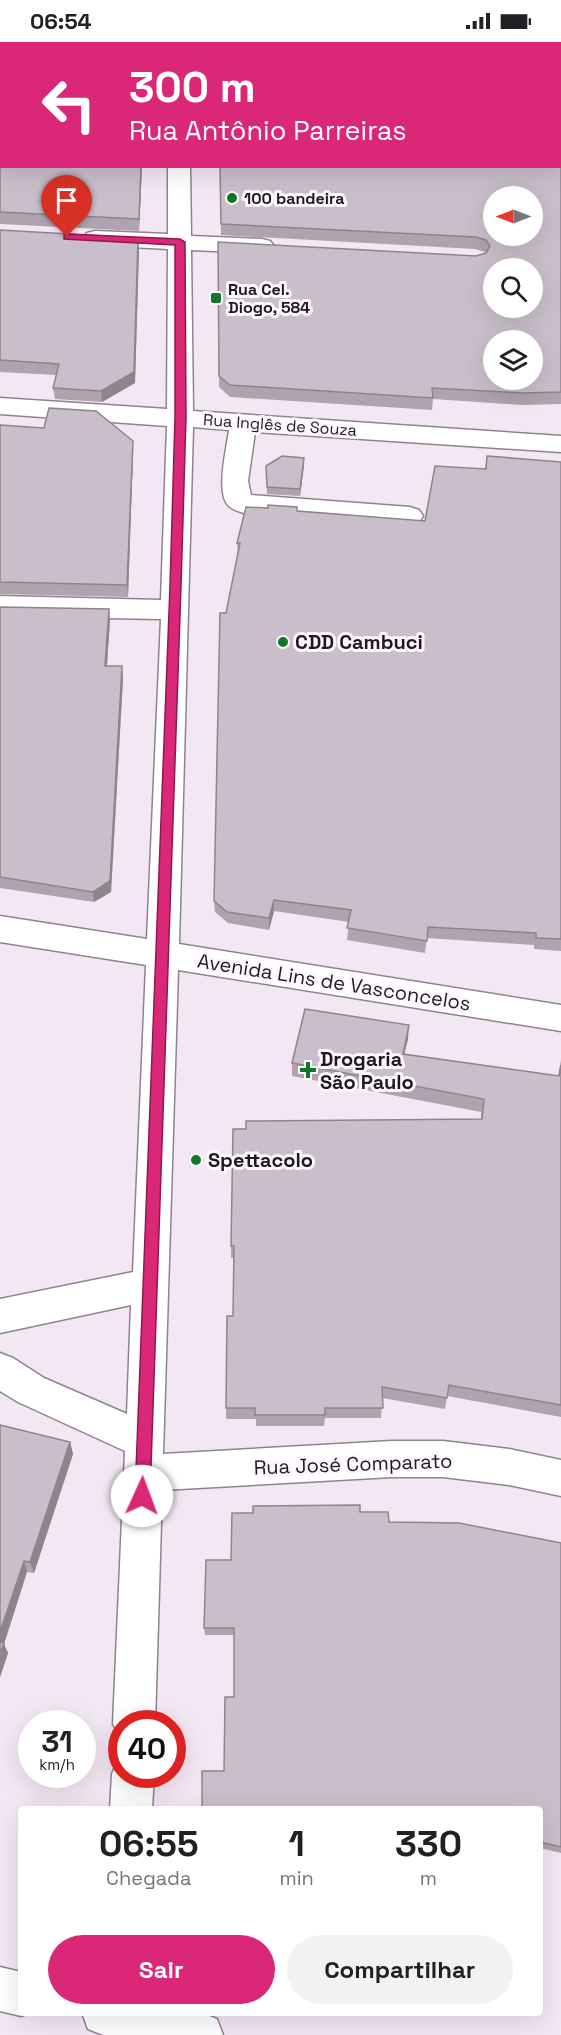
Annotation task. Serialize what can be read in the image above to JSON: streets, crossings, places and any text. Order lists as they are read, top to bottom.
{
  "streets": {
    "street": ["Rua Inglês de Souza", "Avenida Lins de Vasconcelos", "Rua José Comparato"]
  },
  "places": {
    "other": ["100 bandeira", "CDD Cambuci", "Spettacolo"],
    "transit": ["Rua Cel. Diogo, 584"],
    "health": ["Drogaria São Paulo"]
  },
  "north": "left",
  "page": {
    "status": "06:54",
    "turn": ["300 m", "Rua Antônio Parreiras"],
    "speed": "31 km/h",
    "limit": "40",
    "eta": [
      "06:55",
      "Chegada",
      "1",
      "min",
      "330",
      "m"
    ],
    "buttons": ["Sair", "Compartilhar"]
  }
}
